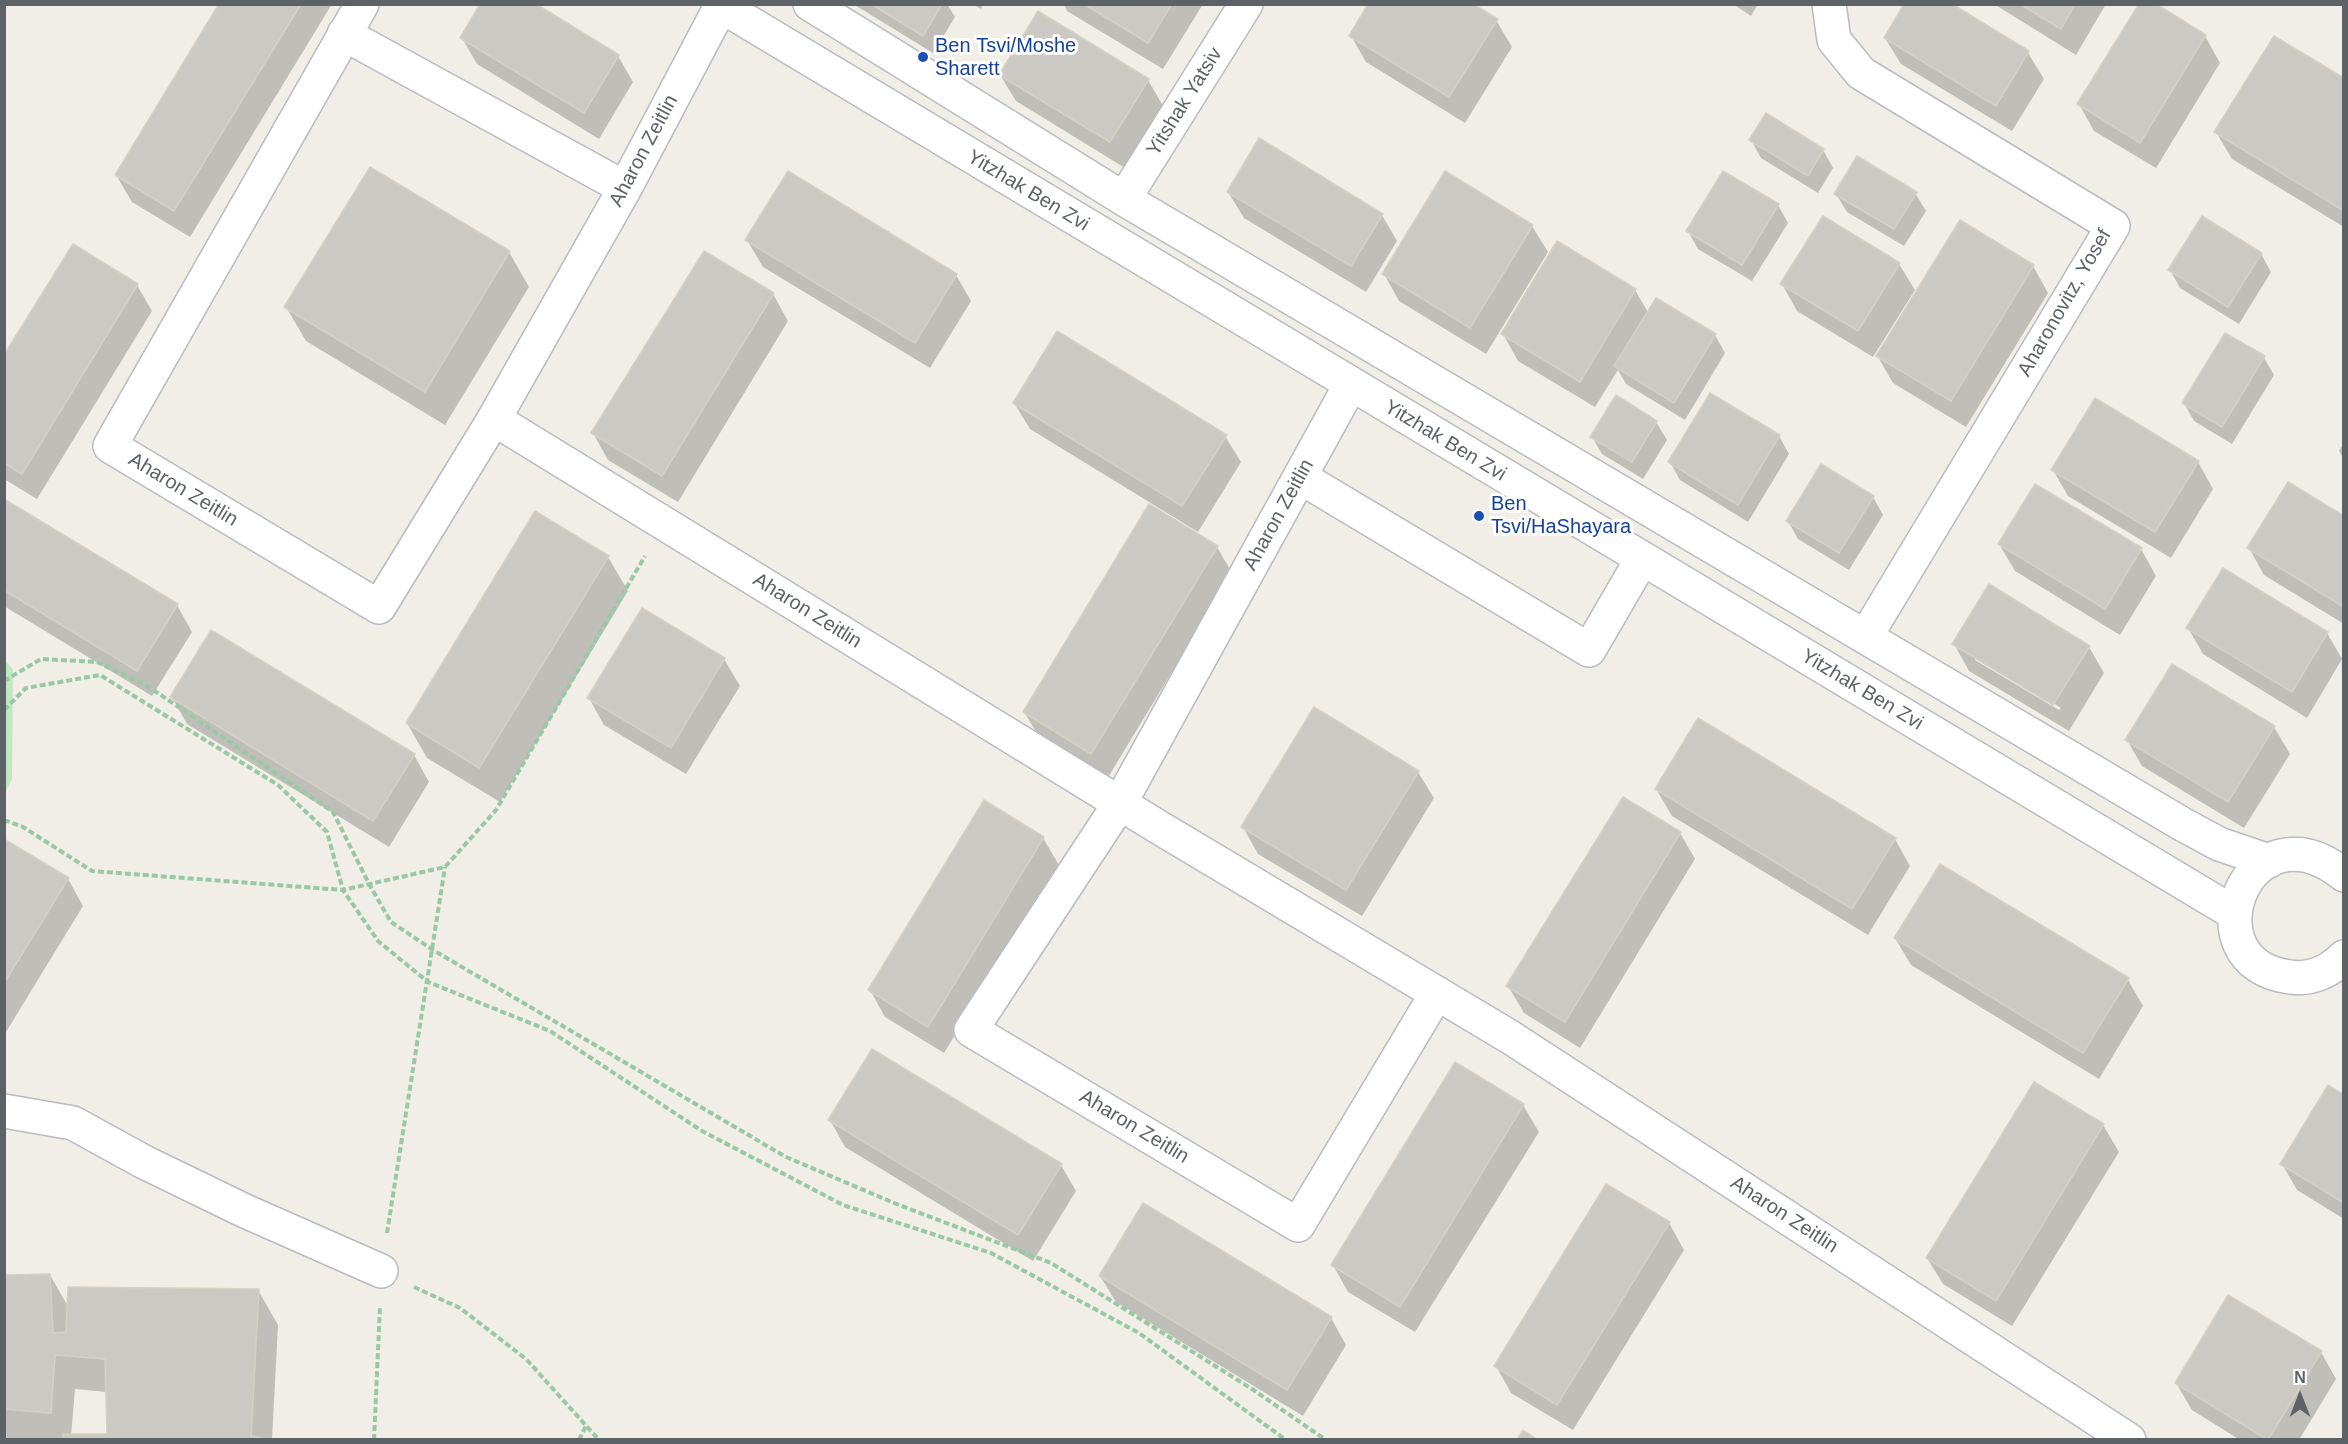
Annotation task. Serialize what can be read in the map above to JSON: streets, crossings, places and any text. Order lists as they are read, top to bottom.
{
  "streets": {
    "street": [
      "Yitshak Yatsiv",
      "Aharon Zeitlin",
      "Yitzhak Ben Zvi",
      "Aharonovitz, Yosef"
    ]
  },
  "crossings": [
    ["Aharon Zeitlin", "Yitzhak Ben Zvi"]
  ],
  "places": ["Ben Tsvi/Moshe Sharett", "Ben Tsvi/HaShayara"],
  "north": "top"
}
